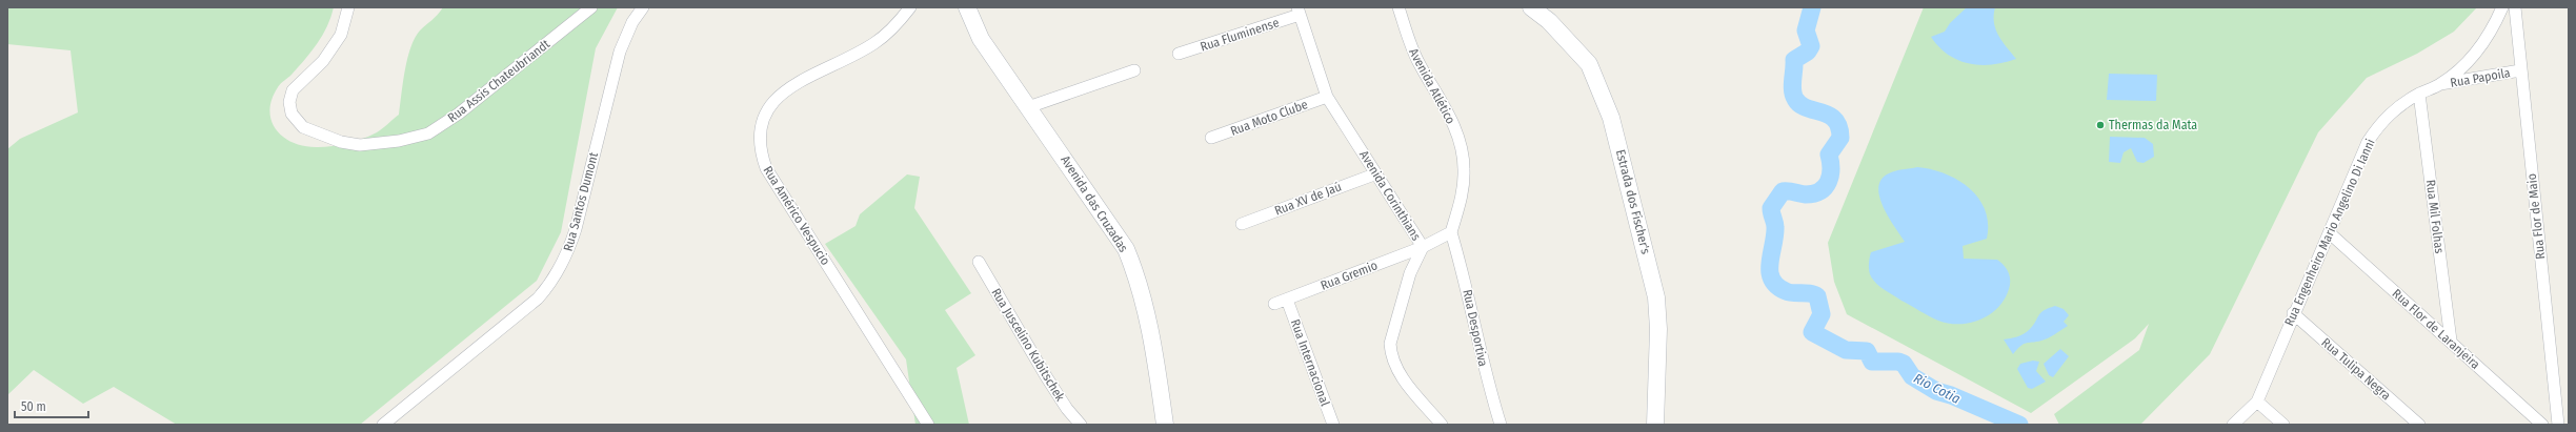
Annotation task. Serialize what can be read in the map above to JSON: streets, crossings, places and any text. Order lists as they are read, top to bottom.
{
  "streets": {
    "street": [
      "Rua Fluminense",
      "Rua Papoila",
      "Rua Assis Chateubriandt",
      "Avenida Atlético",
      "Rua Moto Clube",
      "Avenida Corinthians",
      "Rua XV de Jaú",
      "Rua Santos Dumont",
      "Estrada dos Fischer's",
      "Avenida das Cruzadas",
      "Rua Américo Vespucio",
      "Rua Mil Folhas",
      "Rua Flor de Maio",
      "Rua Engenheiro Mario Angelino Di Ianni",
      "Rua Gremio",
      "Rua Desportiva",
      "Rua Flor de Laranjeira",
      "Rua Juscelino Kubitschek",
      "Rua Internacional",
      "Rua Tulipa Negra"
    ]
  },
  "crossings": [
    ["Rua Fluminense", "Avenida Corinthians"],
    ["Rua Papoila", "Rua Flor de Maio"],
    ["Rua Papoila", "Rua Engenheiro Mario Angelino Di Ianni"],
    ["Avenida Atlético", "Rua Desportiva"],
    ["Rua Moto Clube", "Avenida Corinthians"],
    ["Avenida Corinthians", "Rua XV de Jaú"],
    ["Avenida Corinthians", "Rua Gremio"],
    ["Rua Mil Folhas", "Rua Engenheiro Mario Angelino Di Ianni"],
    ["Rua Mil Folhas", "Rua Flor de Laranjeira"],
    ["Rua Engenheiro Mario Angelino Di Ianni", "Rua Flor de Laranjeira"],
    ["Rua Engenheiro Mario Angelino Di Ianni", "Rua Tulipa Negra"],
    ["Rua Gremio", "Rua Internacional"]
  ],
  "water": ["Rio Cotia"],
  "places": ["Thermas da Mata"],
  "scale_bar": "50 m"
}
